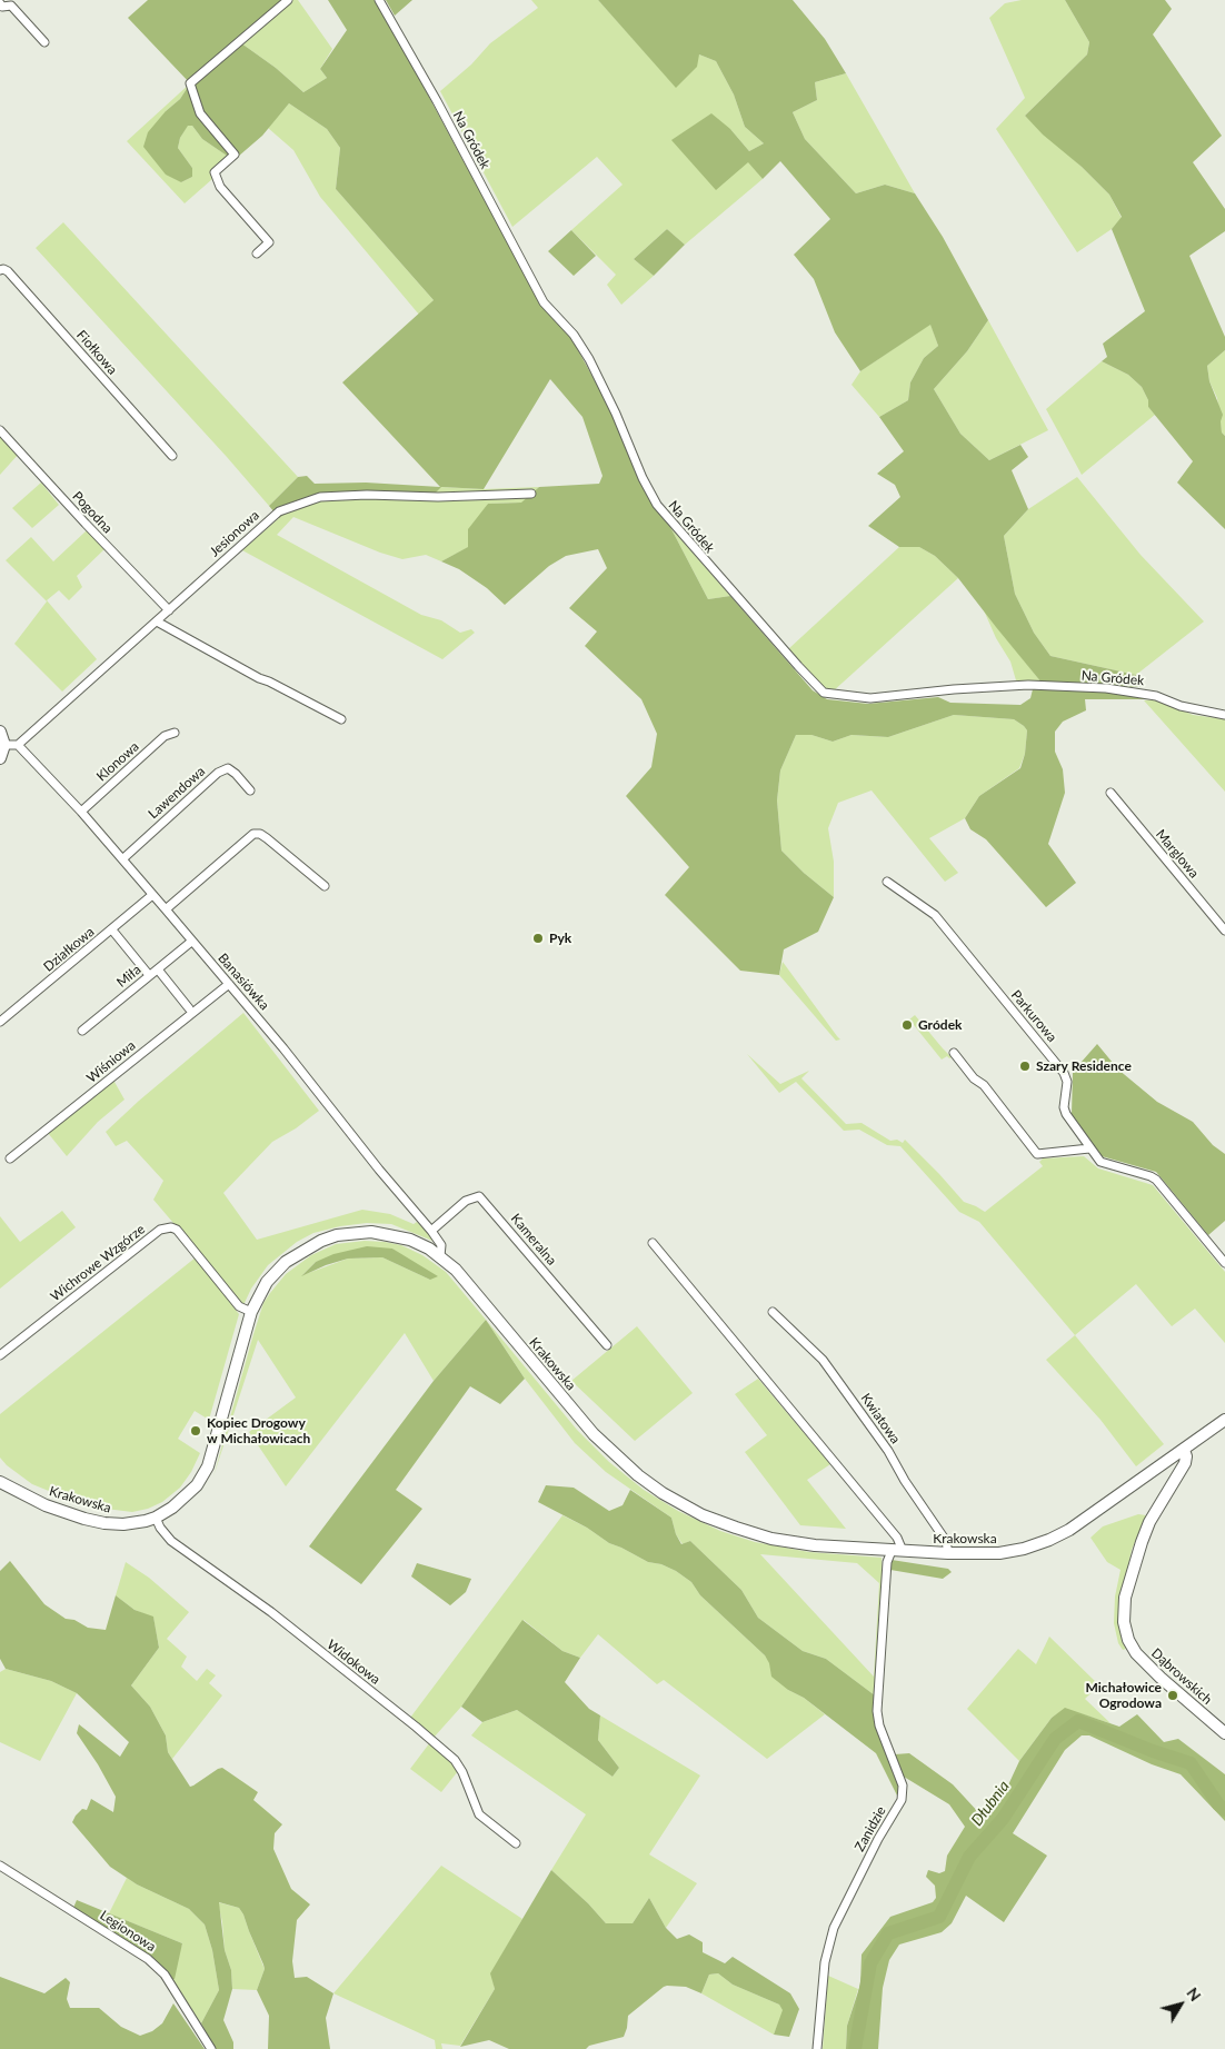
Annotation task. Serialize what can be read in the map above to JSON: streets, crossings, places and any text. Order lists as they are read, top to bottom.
{
  "streets": {
    "main road": ["Krakowska", "Dąbrowskich"],
    "street": [
      "Na Gródek",
      "Fiołkowa",
      "Pogodna",
      "Jesionowa",
      "Klonowa",
      "Lawendowa",
      "Marglowa",
      "Działkowa",
      "Miła",
      "Banasiówka",
      "Parkurowa",
      "Wiśniowa",
      "Kameralna",
      "Wichrowe Wzgórze",
      "Kwiatowa",
      "Widokowa",
      "Zanidzie",
      "Legionowa"
    ]
  },
  "crossings": [
    ["Pogodna", "Jesionowa"],
    ["Jesionowa", "Banasiówka"],
    ["Klonowa", "Banasiówka"],
    ["Lawendowa", "Banasiówka"],
    ["Działkowa", "Banasiówka"],
    ["Miła", "Banasiówka"],
    ["Banasiówka", "Wiśniowa"],
    ["Banasiówka", "Kameralna"],
    ["Banasiówka", "Krakowska"],
    ["Wichrowe Wzgórze", "Krakowska"],
    ["Krakowska", "Kwiatowa"],
    ["Krakowska", "Widokowa"],
    ["Krakowska", "Dąbrowskich"],
    ["Krakowska", "Zanidzie"]
  ],
  "water": ["Dłubnia"],
  "places": [
    "Pyk",
    "Gródek",
    "Szary Residence",
    "Kopiec Drogowy w Michałowicach",
    "Michałowice Ogrodowa"
  ],
  "north": "top right"
}
